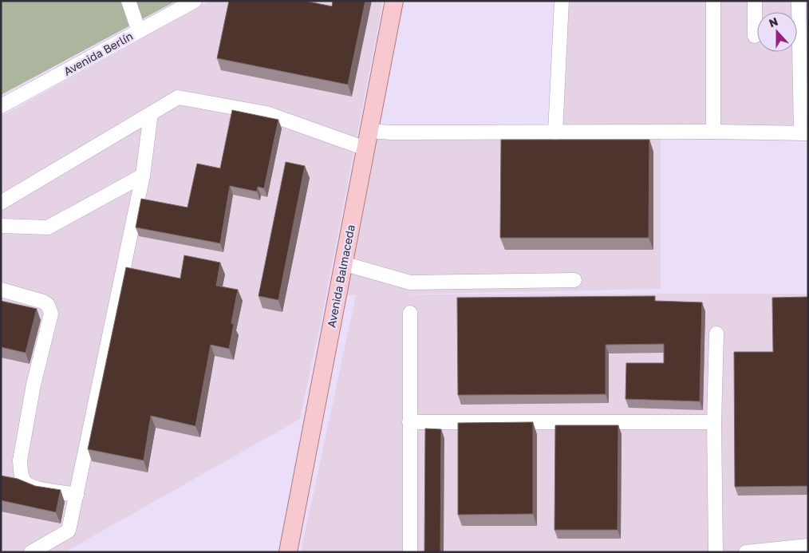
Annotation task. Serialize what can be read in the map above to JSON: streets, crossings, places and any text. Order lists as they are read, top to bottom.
{
  "streets": {
    "main road": ["Avenida Balmaceda"],
    "street": ["Avenida Berlín"]
  },
  "north": "top"
}
